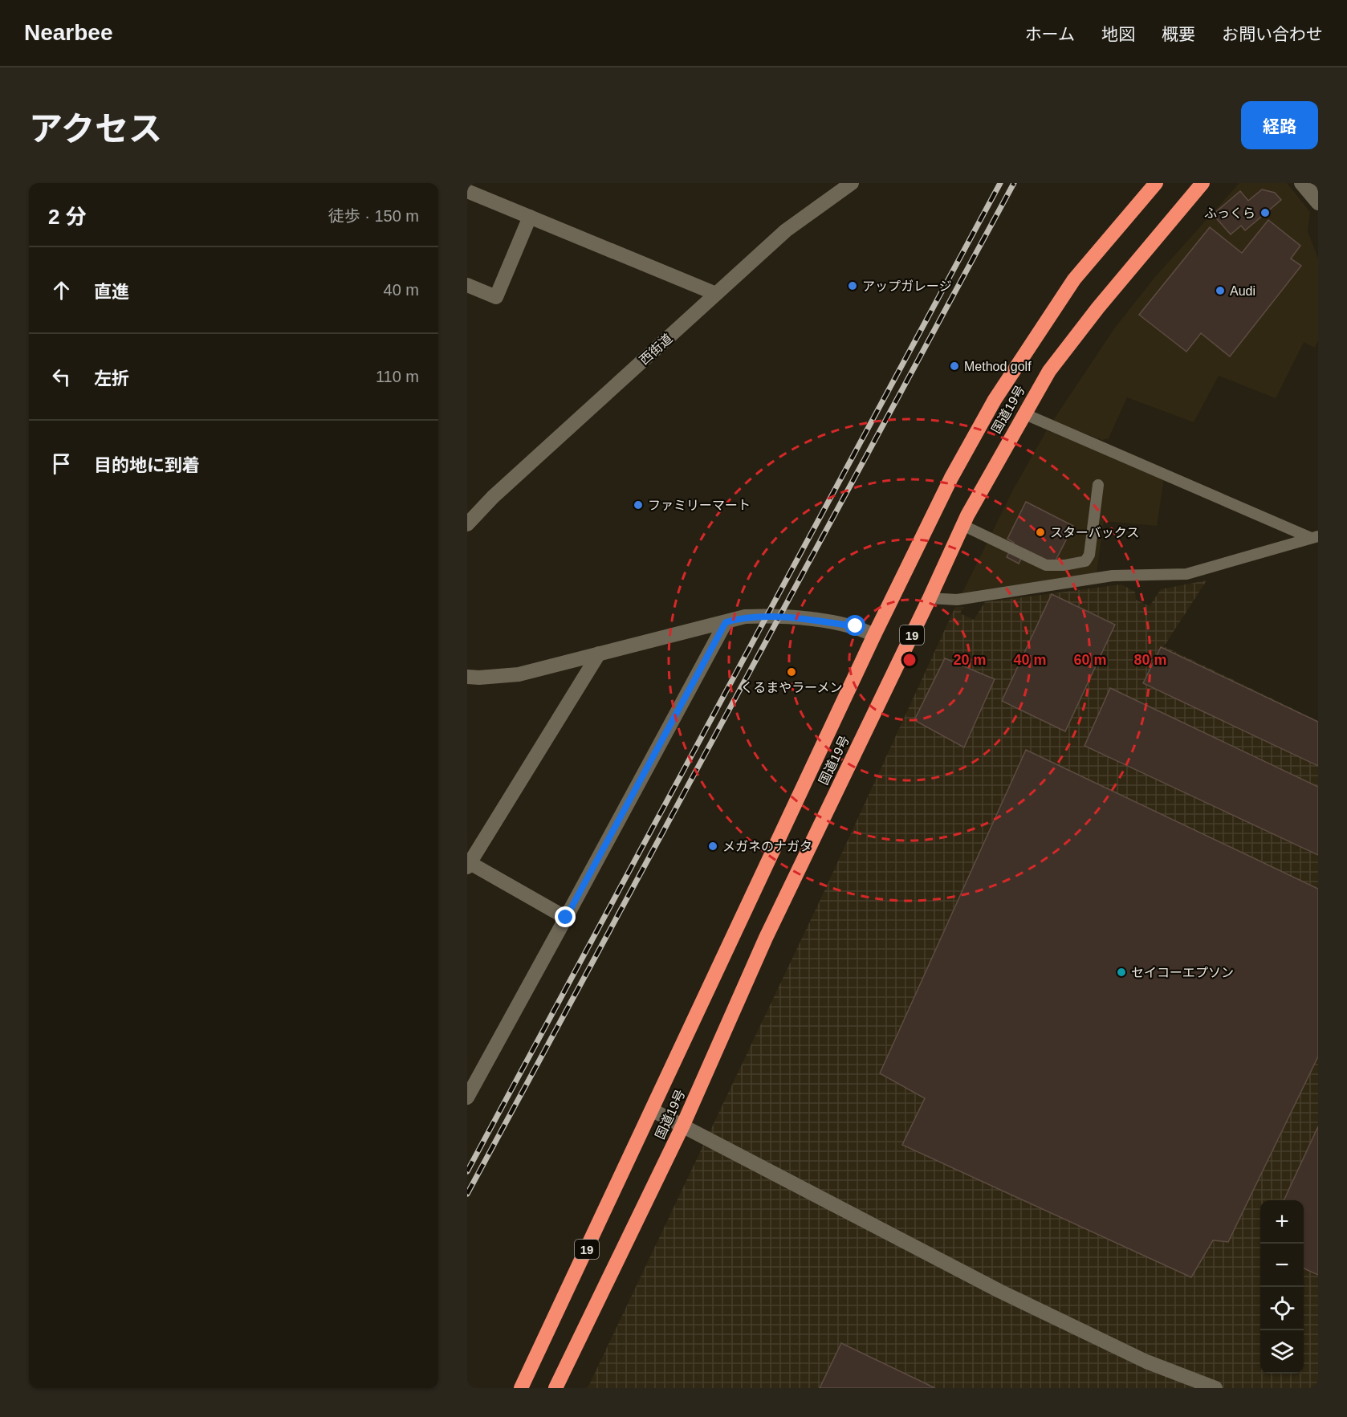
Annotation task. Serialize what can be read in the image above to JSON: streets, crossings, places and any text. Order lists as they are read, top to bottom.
{
  "streets": {
    "highway": ["国道19号", "19"],
    "street": ["西街道"]
  },
  "places": [
    "ふっくら",
    "アップガレージ",
    "Audi",
    "Method golf",
    "ファミリーマート",
    "スターバックス",
    "くるまやラーメン",
    "メガネのナガタ",
    "セイコーエプソン"
  ],
  "page": {
    "header": "Nearbee",
    "nav": [
      "ホーム",
      "地図",
      "概要",
      "お問い合わせ"
    ],
    "title": "アクセス",
    "buttons": "経路",
    "heading": ["2 分", "徒歩 · 150 m"],
    "list": [
      ["直進", "40 m"],
      ["左折", "110 m"],
      "目的地に到着"
    ],
    "map_buttons": ["+", "−"]
  },
  "rings": [
    "20 m",
    "40 m",
    "60 m",
    "80 m"
  ]
}
